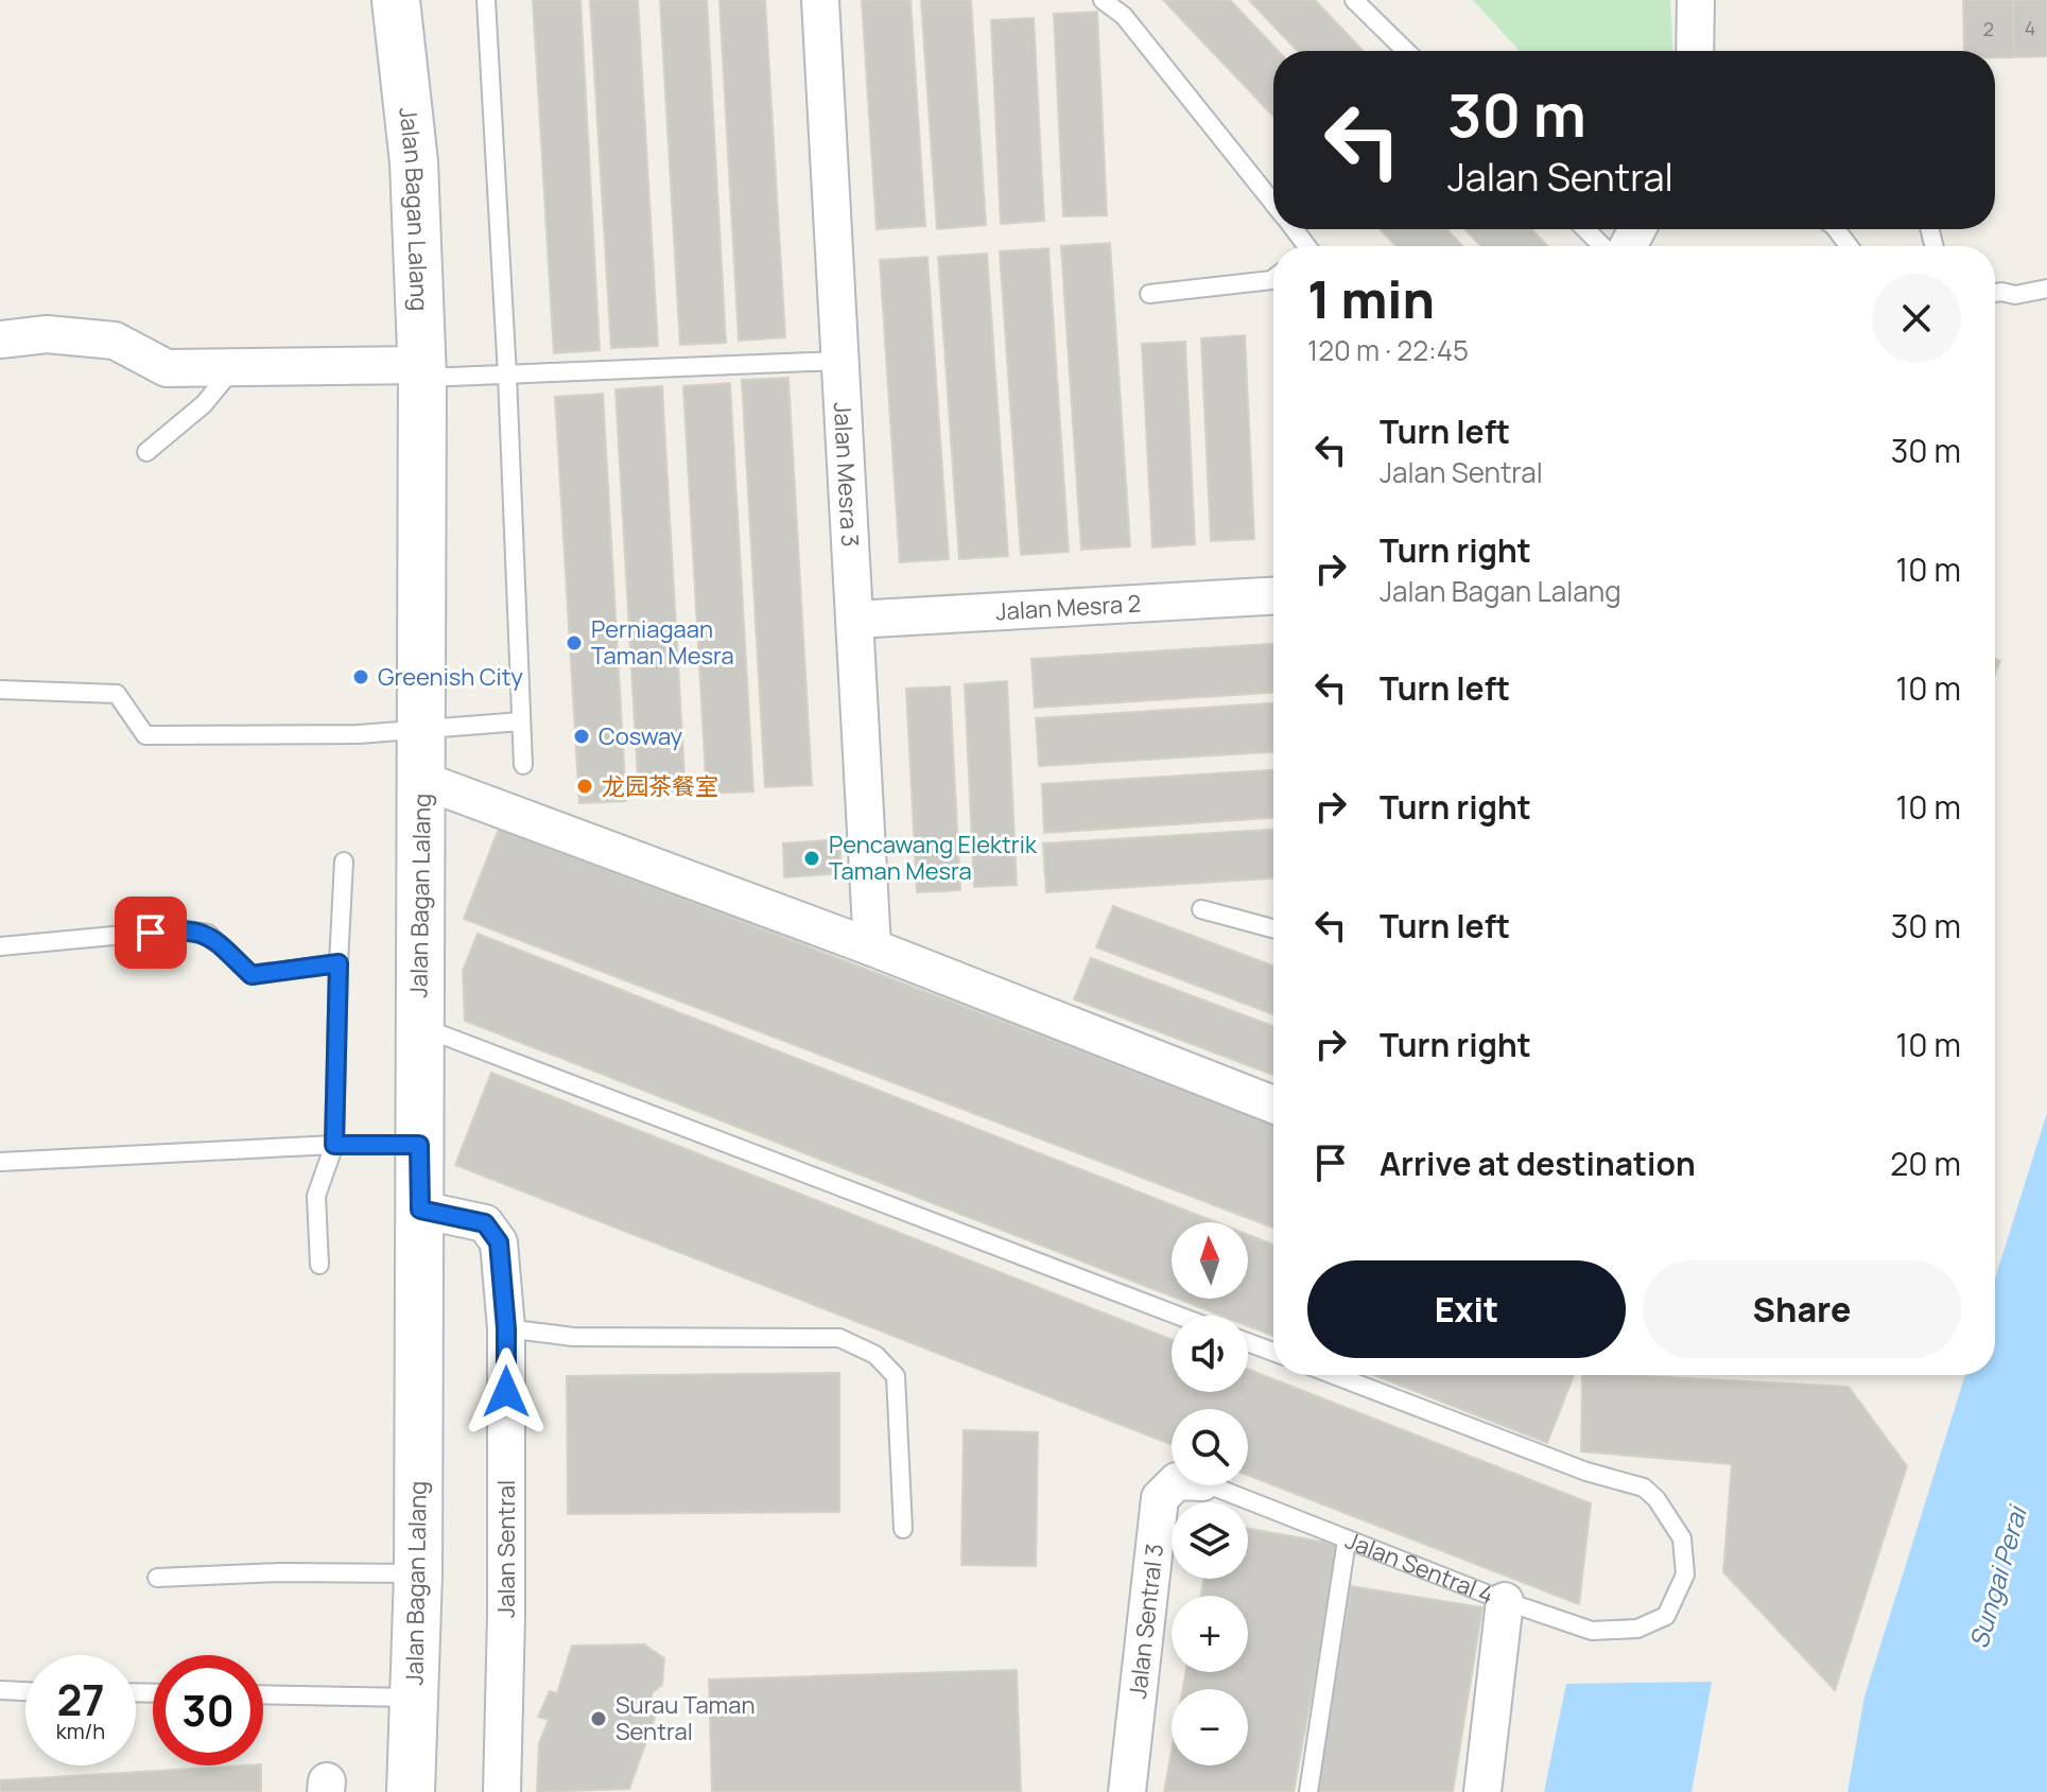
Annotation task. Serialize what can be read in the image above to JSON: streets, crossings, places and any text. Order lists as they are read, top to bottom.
{
  "streets": {
    "main road": ["Jalan Bagan Lalang"],
    "street": [
      "Jalan Mesra 3",
      "Jalan Mesra 2",
      "Jalan Sentral",
      "Jalan Sentral 4",
      "Jalan Sentral 3"
    ]
  },
  "crossings": [
    ["Jalan Bagan Lalang", "Jalan Sentral"],
    ["Jalan Mesra 3", "Jalan Mesra 2"]
  ],
  "water": ["Sungai Perai"],
  "places": [
    "Perniagaan Taman Mesra",
    "Greenish City",
    "Cosway",
    "龙园茶餐室",
    "Pencawang Elektrik Taman Mesra",
    "Surau Taman Sentral"
  ],
  "house_numbers": ["4", "2"],
  "north": "top",
  "page": {
    "turn": ["30 m", "Jalan Sentral"],
    "heading": ["1 min", "120 m · 22:45"],
    "list": [
      {
        "name": "Turn left",
        "note": "Jalan Sentral",
        "value": "30 m"
      },
      {
        "name": "Turn right",
        "note": "Jalan Bagan Lalang",
        "value": "10 m"
      },
      {
        "name": "Turn left",
        "value": "10 m"
      },
      {
        "name": "Turn right",
        "value": "10 m"
      },
      {
        "name": "Turn left",
        "value": "30 m"
      },
      {
        "name": "Turn right",
        "value": "10 m"
      },
      {
        "name": "Arrive at destination",
        "value": "20 m"
      }
    ],
    "map_buttons": ["+", "−"],
    "buttons": ["Exit", "Share"],
    "speed": "27 km/h",
    "limit": "30"
  }
}
